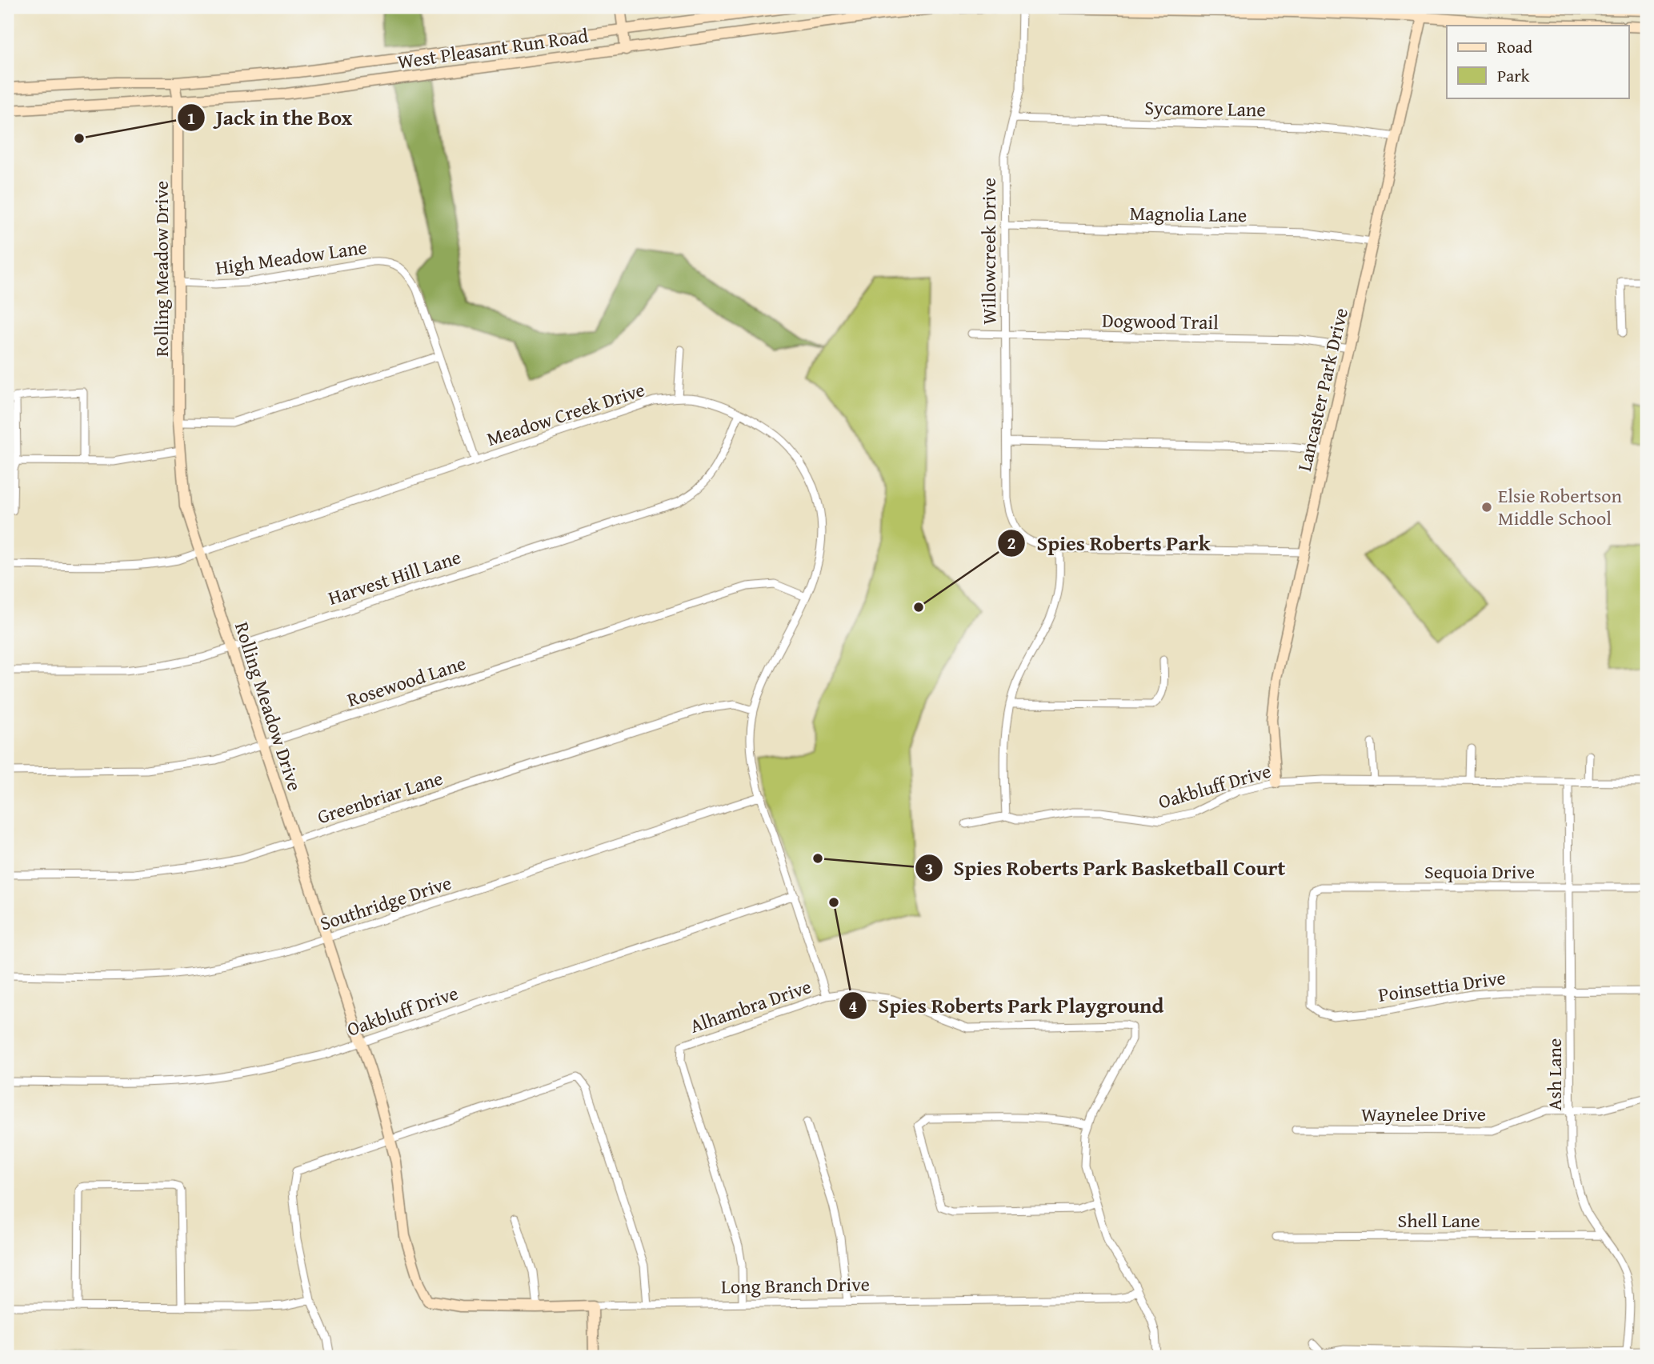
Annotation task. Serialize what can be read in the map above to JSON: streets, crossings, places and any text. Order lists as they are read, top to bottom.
{
  "streets": {
    "main road": [
      "West Pleasant Run Road",
      "Rolling Meadow Drive",
      "Lancaster Park Drive",
      "Long Branch Drive"
    ],
    "street": [
      "Sycamore Lane",
      "Magnolia Lane",
      "Willowcreek Drive",
      "High Meadow Lane",
      "Dogwood Trail",
      "Meadow Creek Drive",
      "Harvest Hill Lane",
      "Rosewood Lane",
      "Oakbluff Drive",
      "Greenbriar Lane",
      "Sequoia Drive",
      "Southridge Drive",
      "Poinsettia Drive",
      "Alhambra Drive",
      "Ash Lane",
      "Waynelee Drive",
      "Shell Lane"
    ]
  },
  "crossings": [
    ["West Pleasant Run Road", "Rolling Meadow Drive"],
    ["Sycamore Lane", "Willowcreek Drive"],
    ["Sycamore Lane", "Lancaster Park Drive"],
    ["Magnolia Lane", "Willowcreek Drive"],
    ["Magnolia Lane", "Lancaster Park Drive"],
    ["Willowcreek Drive", "Dogwood Trail"],
    ["High Meadow Lane", "Rolling Meadow Drive"],
    ["High Meadow Lane", "Meadow Creek Drive"],
    ["Rolling Meadow Drive", "Meadow Creek Drive"],
    ["Rolling Meadow Drive", "Harvest Hill Lane"],
    ["Rolling Meadow Drive", "Rosewood Lane"],
    ["Rolling Meadow Drive", "Oakbluff Drive"],
    ["Rolling Meadow Drive", "Greenbriar Lane"],
    ["Rolling Meadow Drive", "Southridge Drive"],
    ["Rolling Meadow Drive", "Long Branch Drive"],
    ["Dogwood Trail", "Lancaster Park Drive"],
    ["Lancaster Park Drive", "Oakbluff Drive"],
    ["Meadow Creek Drive", "Harvest Hill Lane"],
    ["Meadow Creek Drive", "Rosewood Lane"],
    ["Meadow Creek Drive", "Oakbluff Drive"],
    ["Meadow Creek Drive", "Greenbriar Lane"],
    ["Meadow Creek Drive", "Southridge Drive"],
    ["Meadow Creek Drive", "Alhambra Drive"],
    ["Oakbluff Drive", "Ash Lane"],
    ["Sequoia Drive", "Poinsettia Drive"],
    ["Sequoia Drive", "Ash Lane"],
    ["Poinsettia Drive", "Ash Lane"],
    ["Alhambra Drive", "Long Branch Drive"],
    ["Ash Lane", "Waynelee Drive"],
    ["Ash Lane", "Shell Lane"]
  ],
  "places": [
    "Jack in the Box",
    "Elsie Robertson Middle School",
    "Spies Roberts Park",
    "Spies Roberts Park Basketball Court",
    "Spies Roberts Park Playground"
  ],
  "legend": ["Road", "Park"]
}
